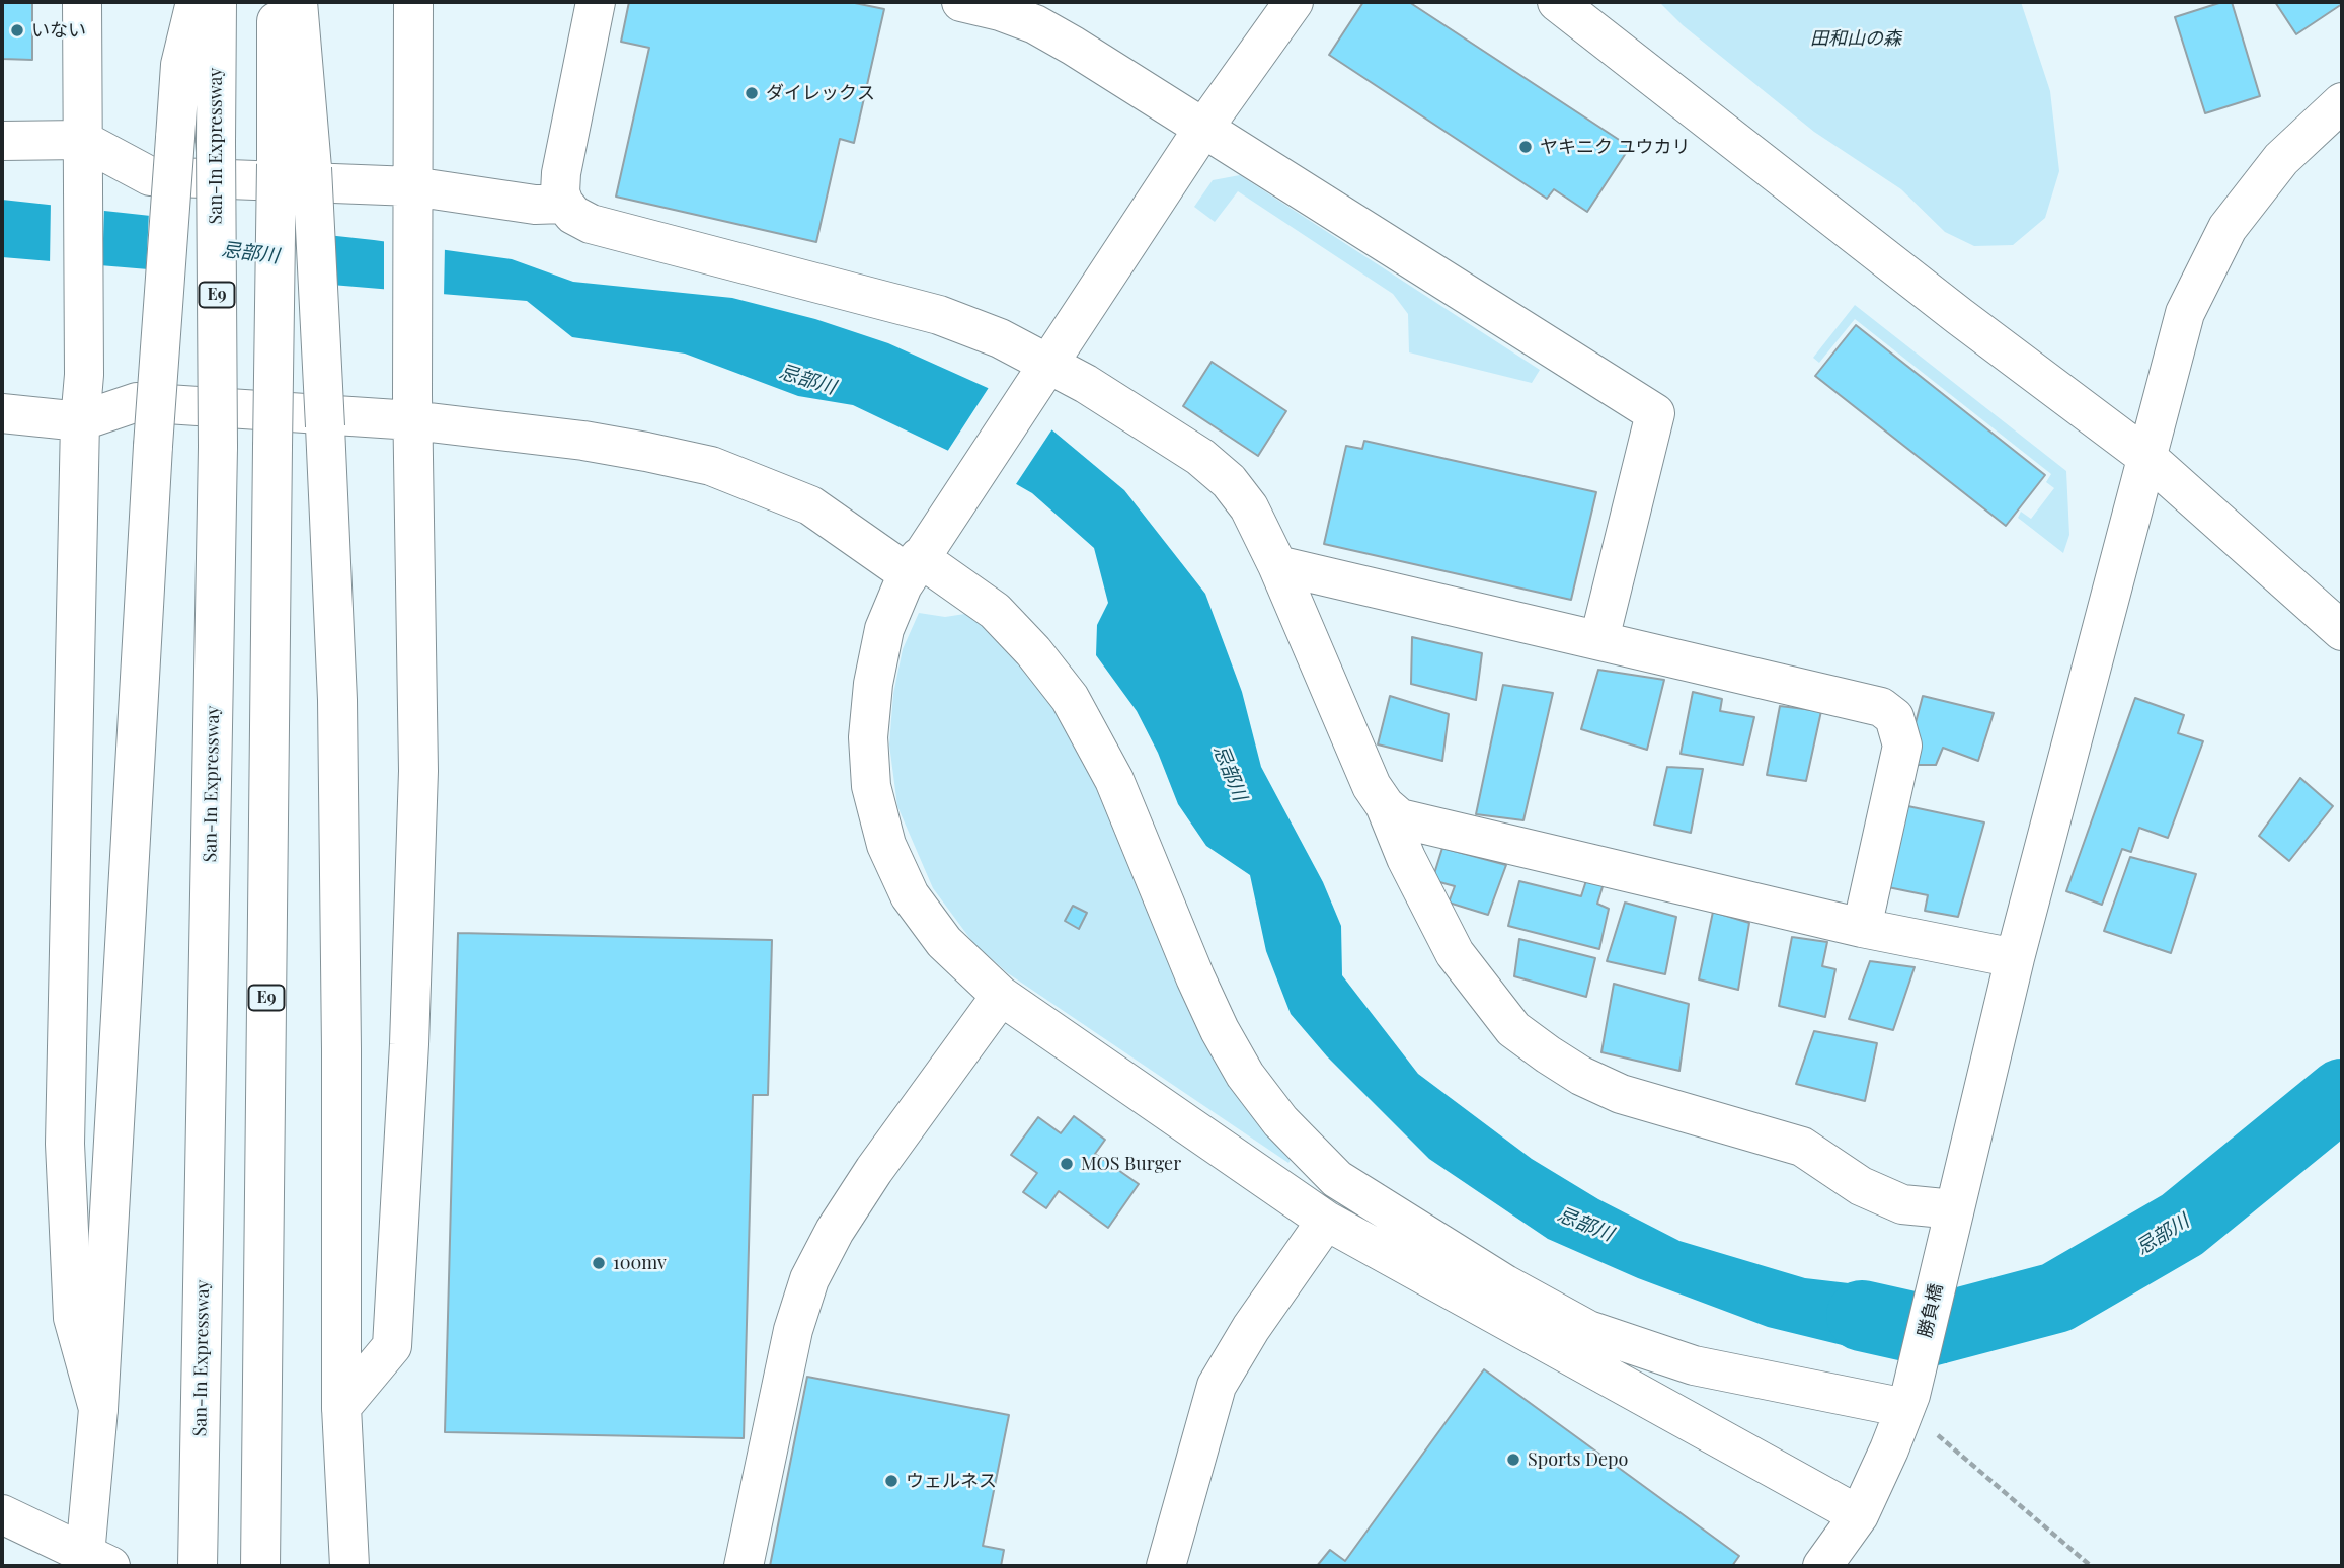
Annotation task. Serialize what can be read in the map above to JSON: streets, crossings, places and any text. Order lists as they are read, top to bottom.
{
  "streets": {
    "main road": ["San-In Expressway", "E9", "勝負橋"]
  },
  "water": ["忌部川"],
  "parks": ["田和山の森"],
  "places": [
    "いない",
    "ダイレックス",
    "ヤキニク ユウカリ",
    "MOS Burger",
    "100mv",
    "Sports Depo",
    "ウェルネス"
  ]
}
